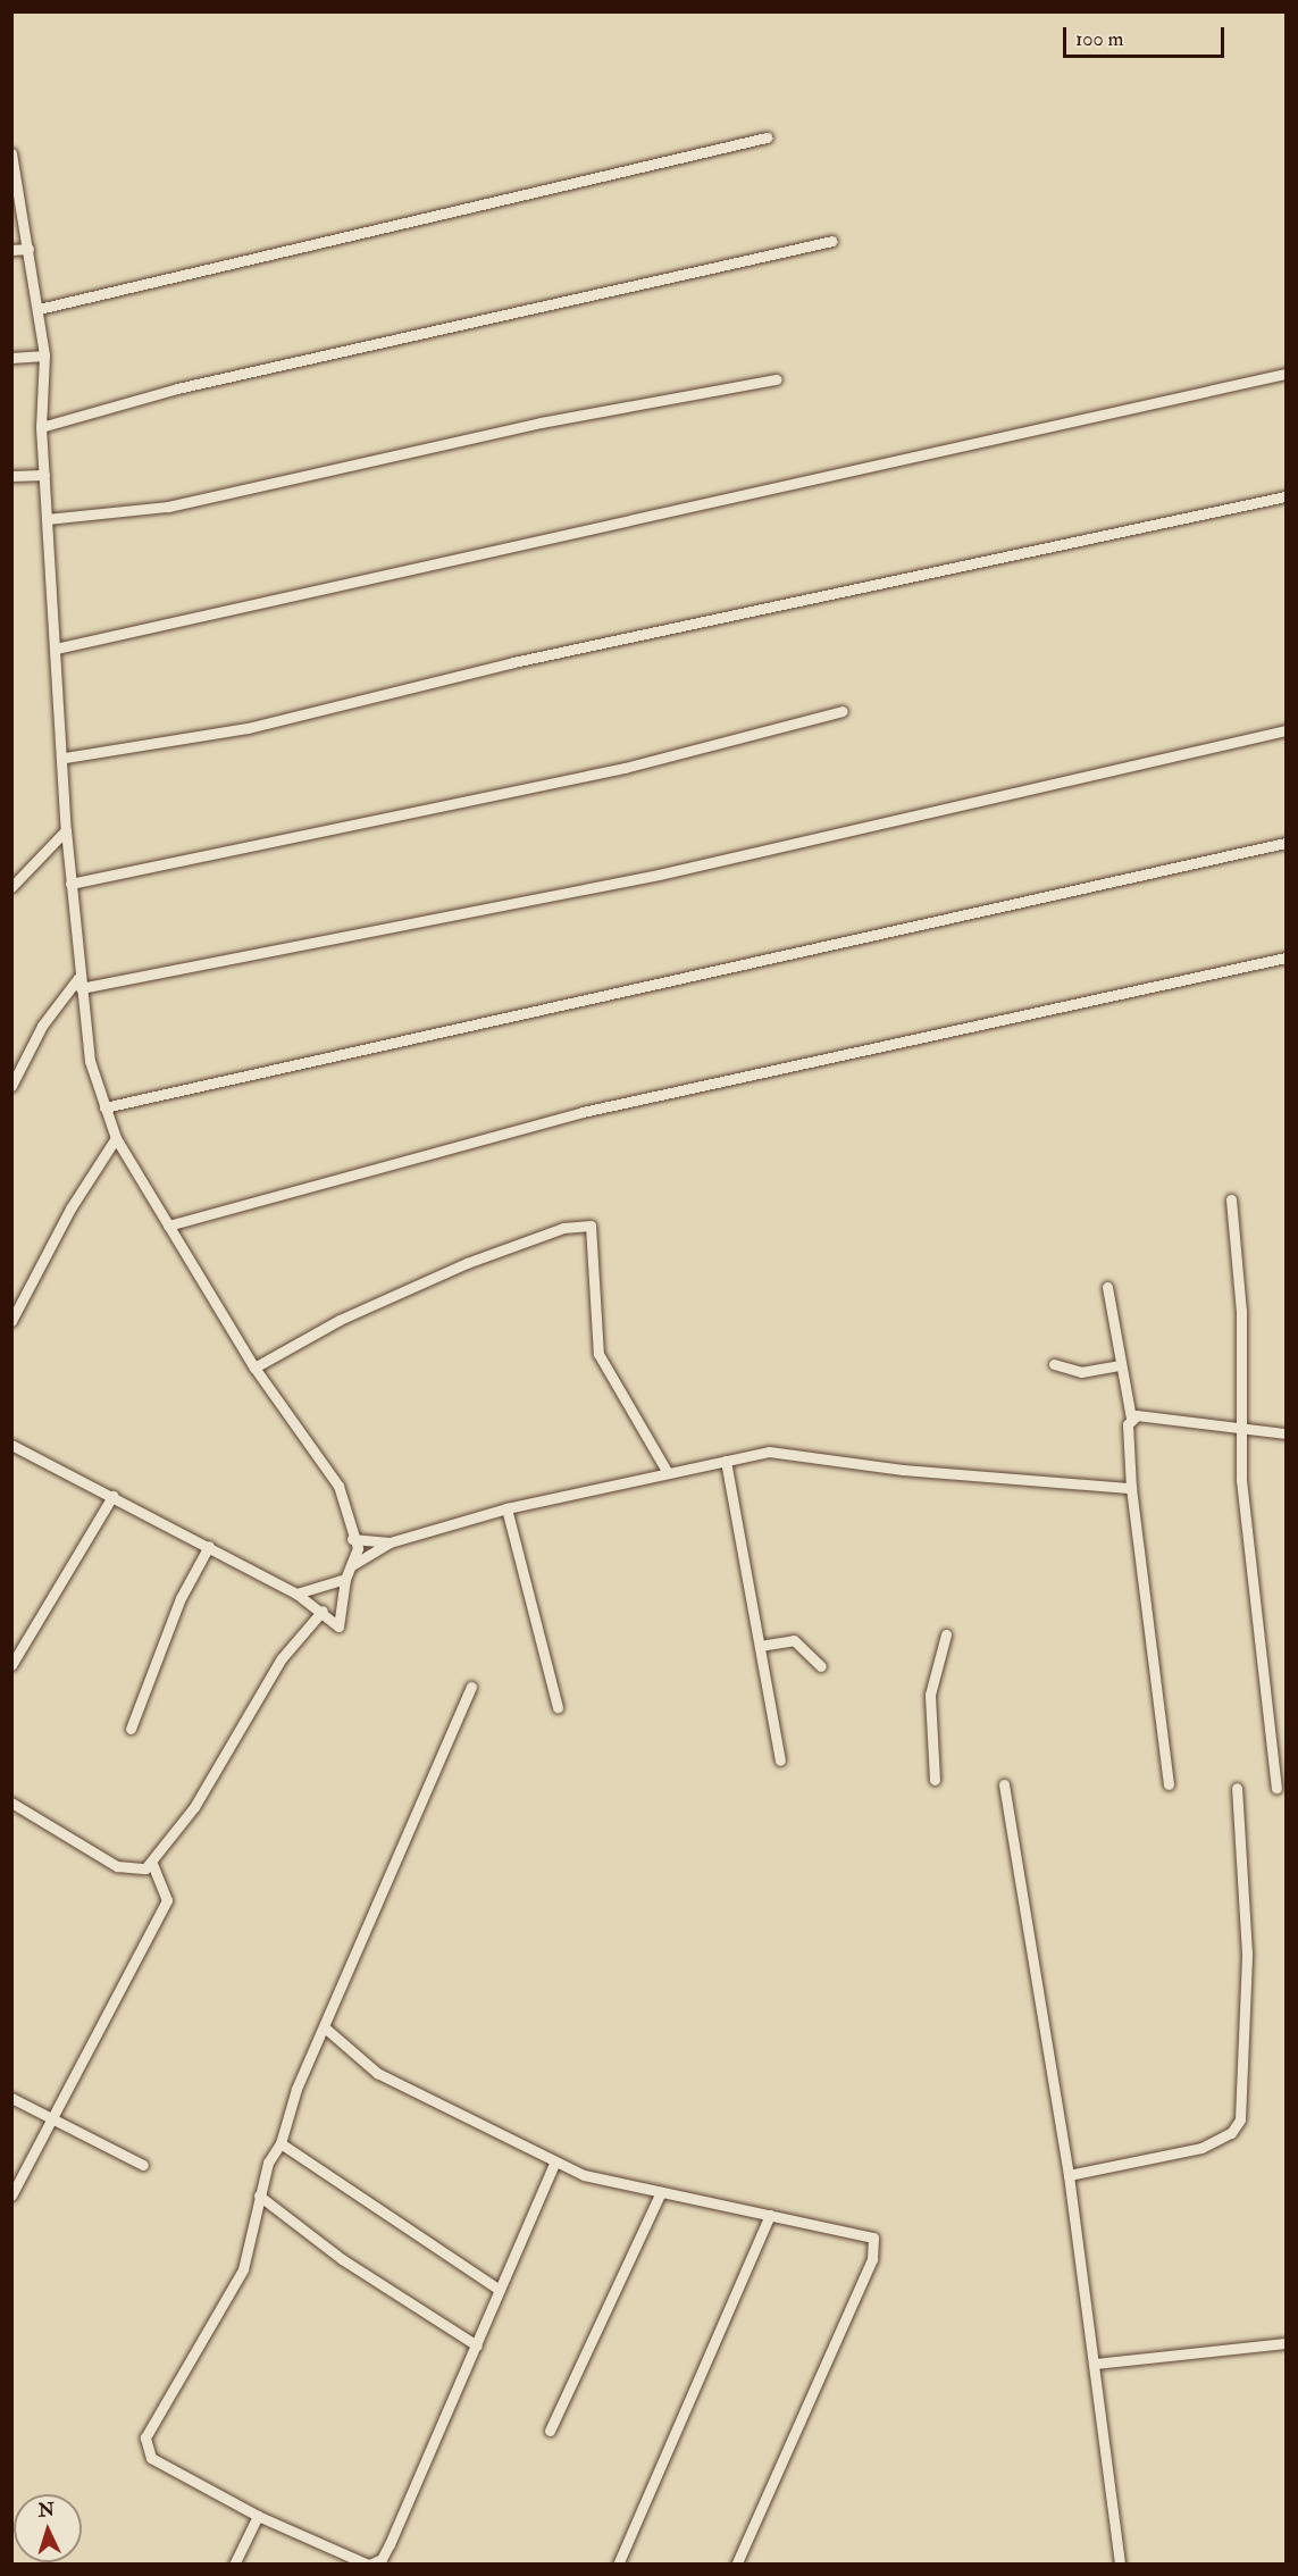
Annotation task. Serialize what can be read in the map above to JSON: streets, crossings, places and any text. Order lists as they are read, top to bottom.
{
  "scale_bar": "100 m",
  "north": "top"
}
